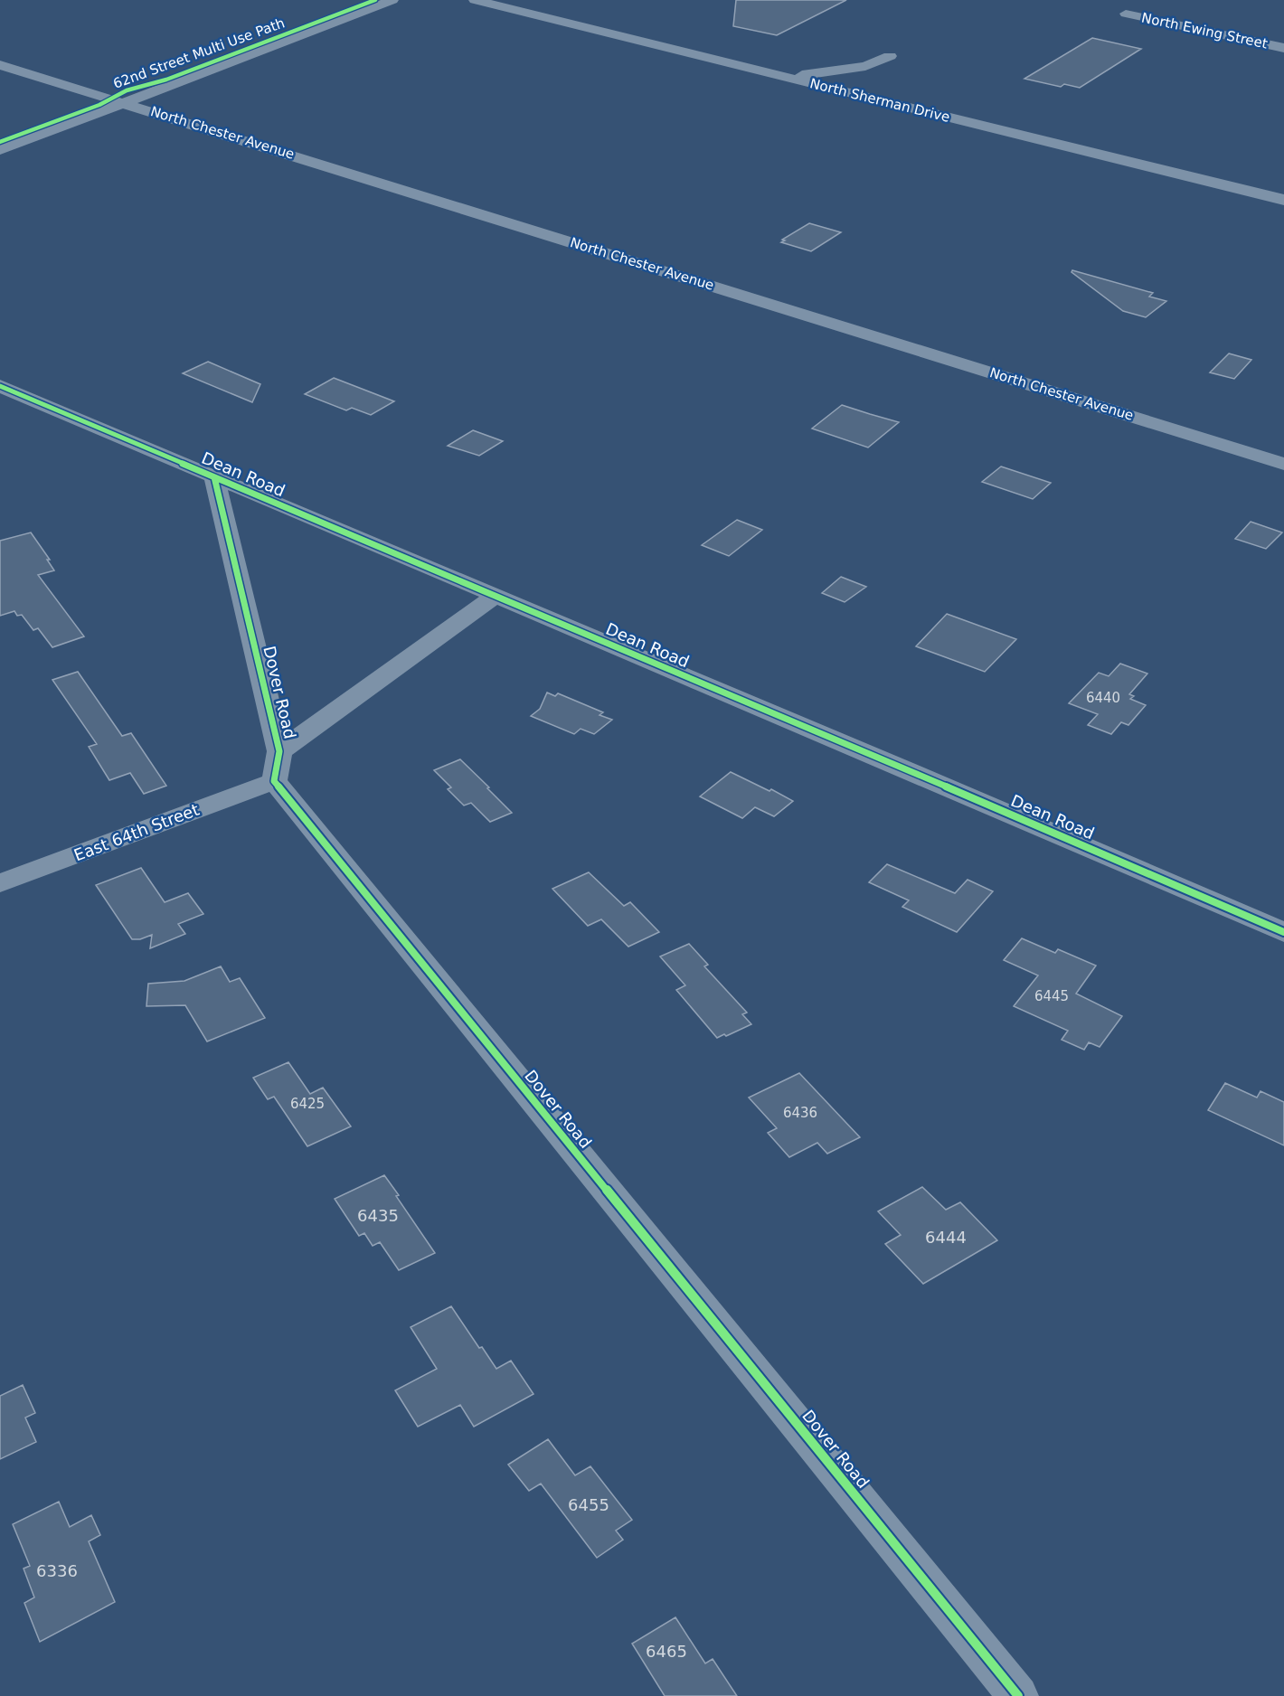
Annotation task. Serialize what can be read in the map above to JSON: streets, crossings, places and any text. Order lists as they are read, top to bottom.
{
  "streets": {
    "street": [
      "North Ewing Street",
      "North Sherman Drive",
      "North Chester Avenue",
      "Dean Road",
      "Dover Road",
      "East 64th Street"
    ],
    "cycle path": ["62nd Street Multi Use Path"]
  },
  "crossings": [
    ["Dean Road", "Dover Road"],
    ["Dover Road", "East 64th Street"]
  ],
  "house_numbers": [
    "6440",
    "6445",
    "6425",
    "6436",
    "6435",
    "6444",
    "6455",
    "6336",
    "6465"
  ]
}
